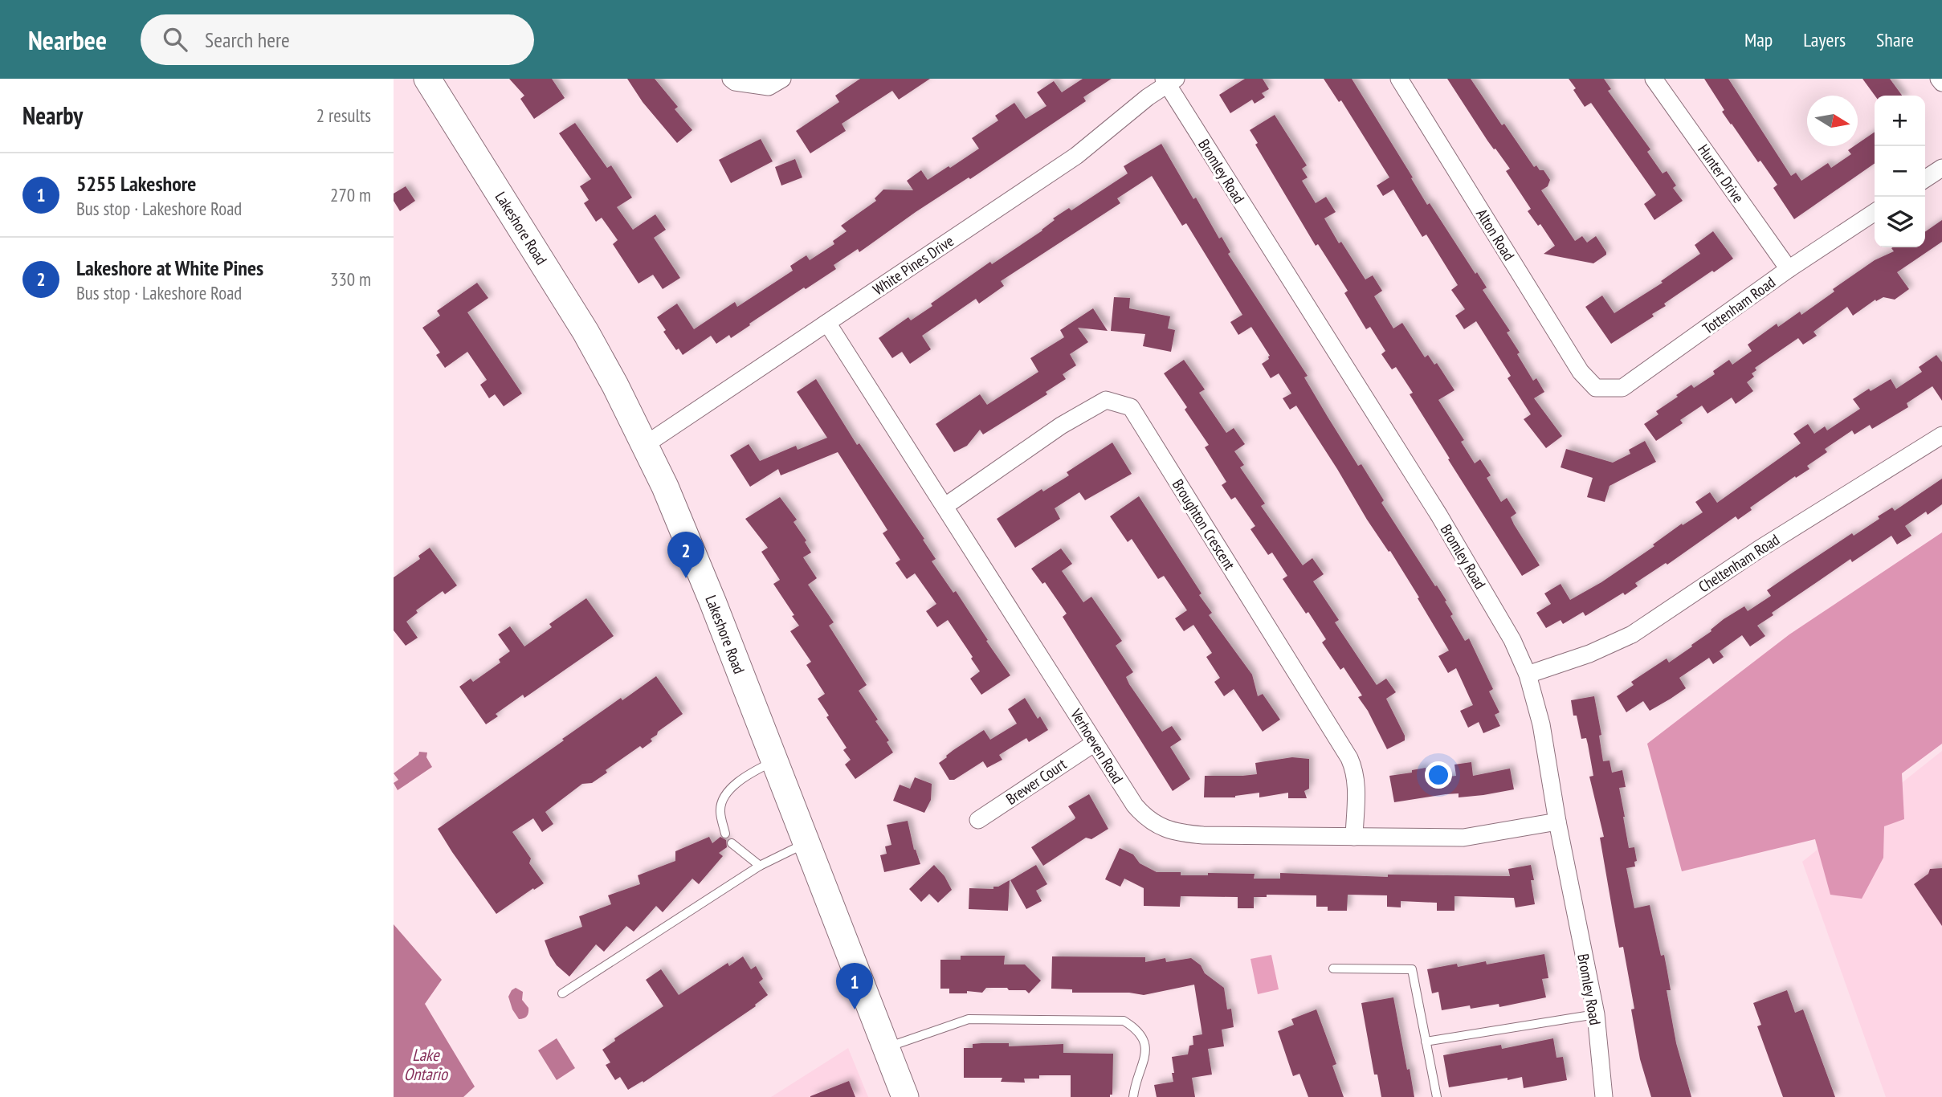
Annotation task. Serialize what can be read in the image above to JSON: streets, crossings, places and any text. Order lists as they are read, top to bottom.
{
  "streets": {
    "main road": ["Lakeshore Road"],
    "street": [
      "Bromley Road",
      "Hunter Drive",
      "Alton Road",
      "White Pines Drive",
      "Tottenham Road",
      "Broughton Crescent",
      "Cheltenham Road",
      "Verhoeven Road",
      "Brewer Court"
    ]
  },
  "crossings": [
    ["Bromley Road", "White Pines Drive"],
    ["Bromley Road", "Cheltenham Road"],
    ["Bromley Road", "Verhoeven Road"],
    ["Hunter Drive", "Tottenham Road"],
    ["Lakeshore Road", "White Pines Drive"],
    ["Alton Road", "Tottenham Road"],
    ["White Pines Drive", "Verhoeven Road"],
    ["Broughton Crescent", "Verhoeven Road"],
    ["Verhoeven Road", "Brewer Court"]
  ],
  "water": ["Lake Ontario"],
  "north": "right",
  "page": {
    "header": "Nearbee",
    "search": "Search here",
    "nav": ["Map", "Layers", "Share"],
    "heading": ["Nearby", "2 results"],
    "map_buttons": ["+", "−"],
    "list": [
      {
        "mark": "1",
        "name": "5255 Lakeshore",
        "note": "Bus stop · Lakeshore Road",
        "value": "270 m"
      },
      {
        "mark": "2",
        "name": "Lakeshore at White Pines",
        "note": "Bus stop · Lakeshore Road",
        "value": "330 m"
      }
    ],
    "pins": ["2", "1"]
  }
}
